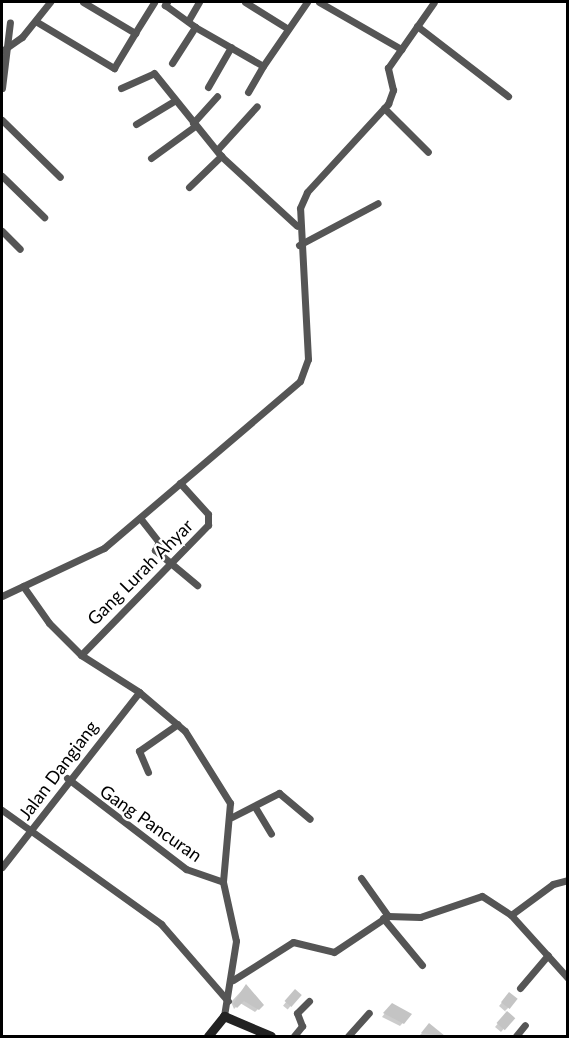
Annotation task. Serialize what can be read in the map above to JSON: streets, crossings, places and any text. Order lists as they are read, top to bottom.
{
  "streets": {
    "street": ["Gang Lurah Ahyar", "Jalan Dangiang", "Gang Pancuran"]
  },
  "crossings": [
    ["Jalan Dangiang", "Gang Pancuran"]
  ]
}
